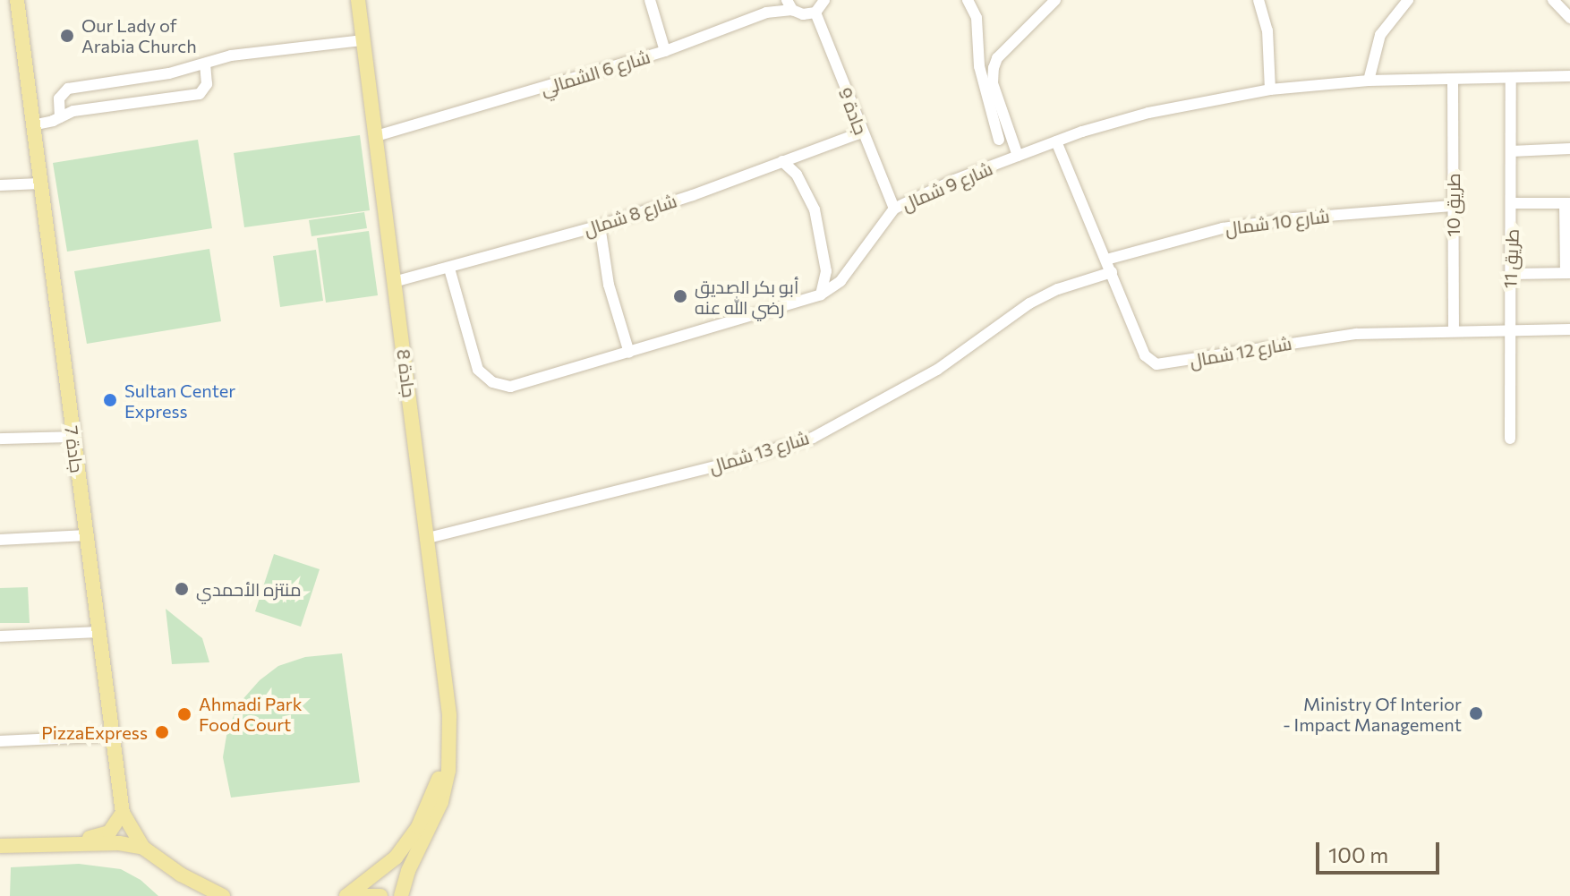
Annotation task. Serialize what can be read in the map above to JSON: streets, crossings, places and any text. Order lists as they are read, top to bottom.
{
  "streets": {
    "main road": ["جادة 8", "جادة 7"],
    "street": [
      "شارع 6 الشمالي",
      "جادة 9",
      "شارع 9 شمال",
      "طريق 10",
      "شارع 8 شمال",
      "شارع 10 شمال",
      "طريق 11",
      "شارع 12 شمال",
      "شارع 13 شمال"
    ]
  },
  "crossings": [
    ["شارع 6 الشمالي", "جادة 9"],
    ["شارع 6 الشمالي", "جادة 8"],
    ["جادة 9", "شارع 9 شمال"],
    ["جادة 9", "شارع 8 شمال"],
    ["شارع 9 شمال", "طريق 10"],
    ["شارع 9 شمال", "شارع 8 شمال"],
    ["شارع 9 شمال", "طريق 11"],
    ["شارع 9 شمال", "شارع 12 شمال"],
    ["طريق 10", "شارع 10 شمال"],
    ["طريق 10", "شارع 12 شمال"],
    ["شارع 8 شمال", "جادة 8"],
    ["شارع 10 شمال", "شارع 12 شمال"],
    ["طريق 11", "شارع 12 شمال"],
    ["شارع 12 شمال", "شارع 13 شمال"],
    ["جادة 8", "شارع 13 شمال"]
  ],
  "places": [
    "Our Lady of Arabia Church",
    "أبو بكر الصديق رضي الله عنه",
    "Sultan Center Express",
    "منتزه الأحمدي",
    "Ministry Of Interior - Impact Management",
    "Ahmadi Park Food Court",
    "PizzaExpress"
  ],
  "scale_bar": "100 m"
}
